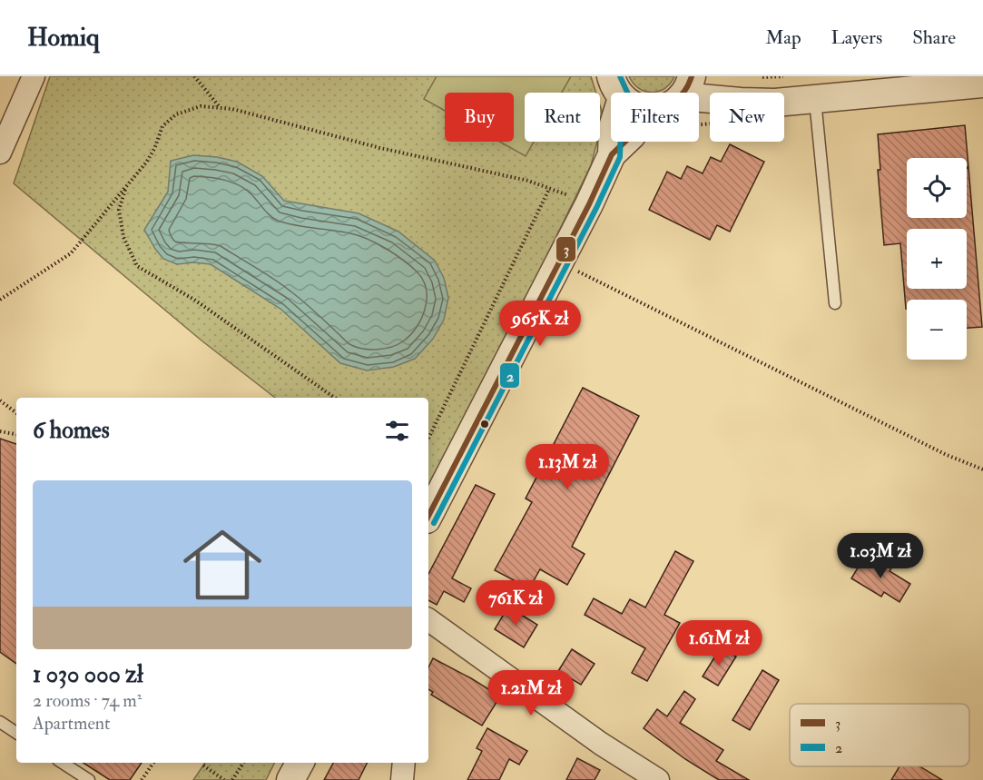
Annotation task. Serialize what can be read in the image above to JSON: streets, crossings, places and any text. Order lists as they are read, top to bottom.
{
  "lines": ["transit line 3", "transit line 2"],
  "legend": ["3", "2"],
  "page": {
    "header": "Homiq",
    "nav": ["Map", "Layers", "Share"],
    "chip": [
      "Buy",
      "Rent",
      "Filters",
      "New"
    ],
    "map_buttons": ["+", "−"],
    "price": [
      "965K zł",
      "1.13M zł",
      "1.03M zł",
      "761K zł",
      "1.61M zł",
      "1.21M zł"
    ],
    "heading": "6 homes",
    "list": [
      {
        "name": "1 030 000 zł",
        "note": "2 rooms · 74 m² · Apartment"
      }
    ]
  }
}
